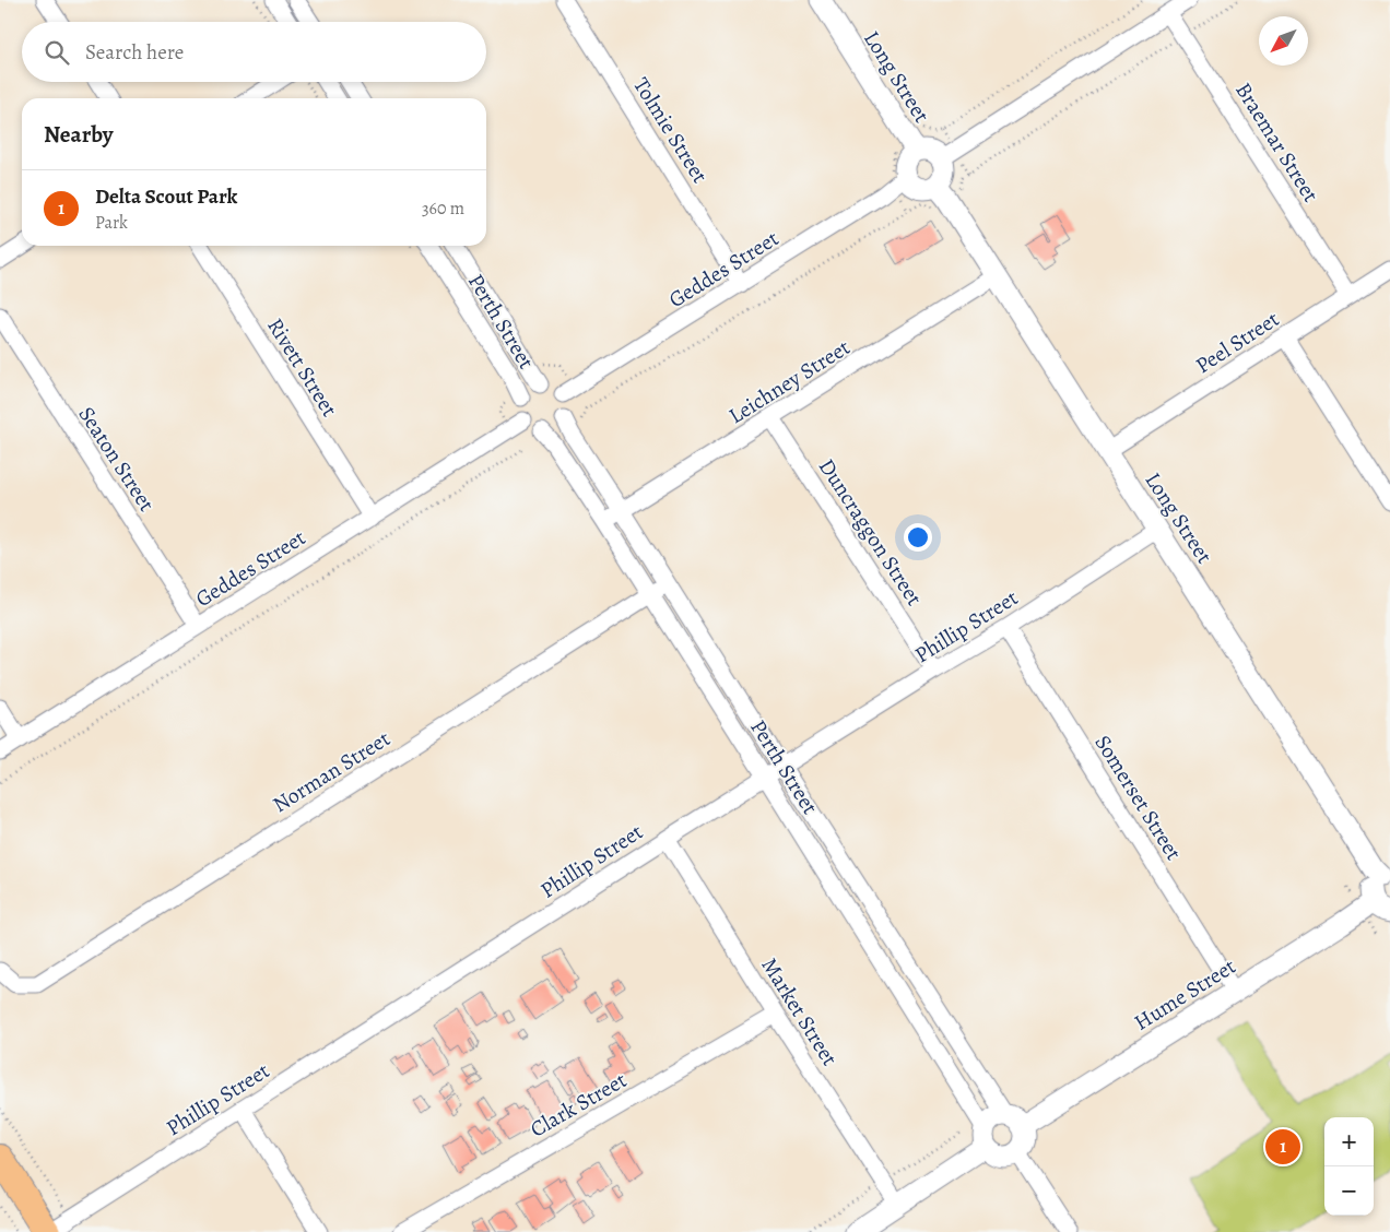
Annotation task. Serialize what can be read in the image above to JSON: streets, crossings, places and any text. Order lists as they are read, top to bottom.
{
  "streets": {
    "street": [
      "Long Street",
      "Tolmie Street",
      "Braemar Street",
      "Geddes Street",
      "Perth Street",
      "Peel Street",
      "Rivett Street",
      "Leichney Street",
      "Seaton Street",
      "Duncraggon Street",
      "Phillip Street",
      "Norman Street",
      "Somerset Street",
      "Hume Street",
      "Market Street",
      "Clark Street"
    ]
  },
  "crossings": [
    ["Long Street", "Geddes Street"],
    ["Long Street", "Peel Street"],
    ["Long Street", "Leichney Street"],
    ["Long Street", "Phillip Street"],
    ["Tolmie Street", "Geddes Street"],
    ["Braemar Street", "Peel Street"],
    ["Geddes Street", "Rivett Street"],
    ["Geddes Street", "Seaton Street"],
    ["Perth Street", "Leichney Street"],
    ["Perth Street", "Phillip Street"],
    ["Perth Street", "Norman Street"],
    ["Perth Street", "Hume Street"],
    ["Leichney Street", "Duncraggon Street"],
    ["Duncraggon Street", "Phillip Street"],
    ["Phillip Street", "Somerset Street"],
    ["Phillip Street", "Market Street"],
    ["Somerset Street", "Hume Street"],
    ["Market Street", "Clark Street"]
  ],
  "north": "bottom left",
  "page": {
    "search": "Search here",
    "heading": "Nearby",
    "list": [
      {
        "mark": "1",
        "name": "Delta Scout Park",
        "note": "Park",
        "value": "360 m"
      }
    ],
    "map_buttons": ["+", "−"],
    "pins": "1"
  }
}
